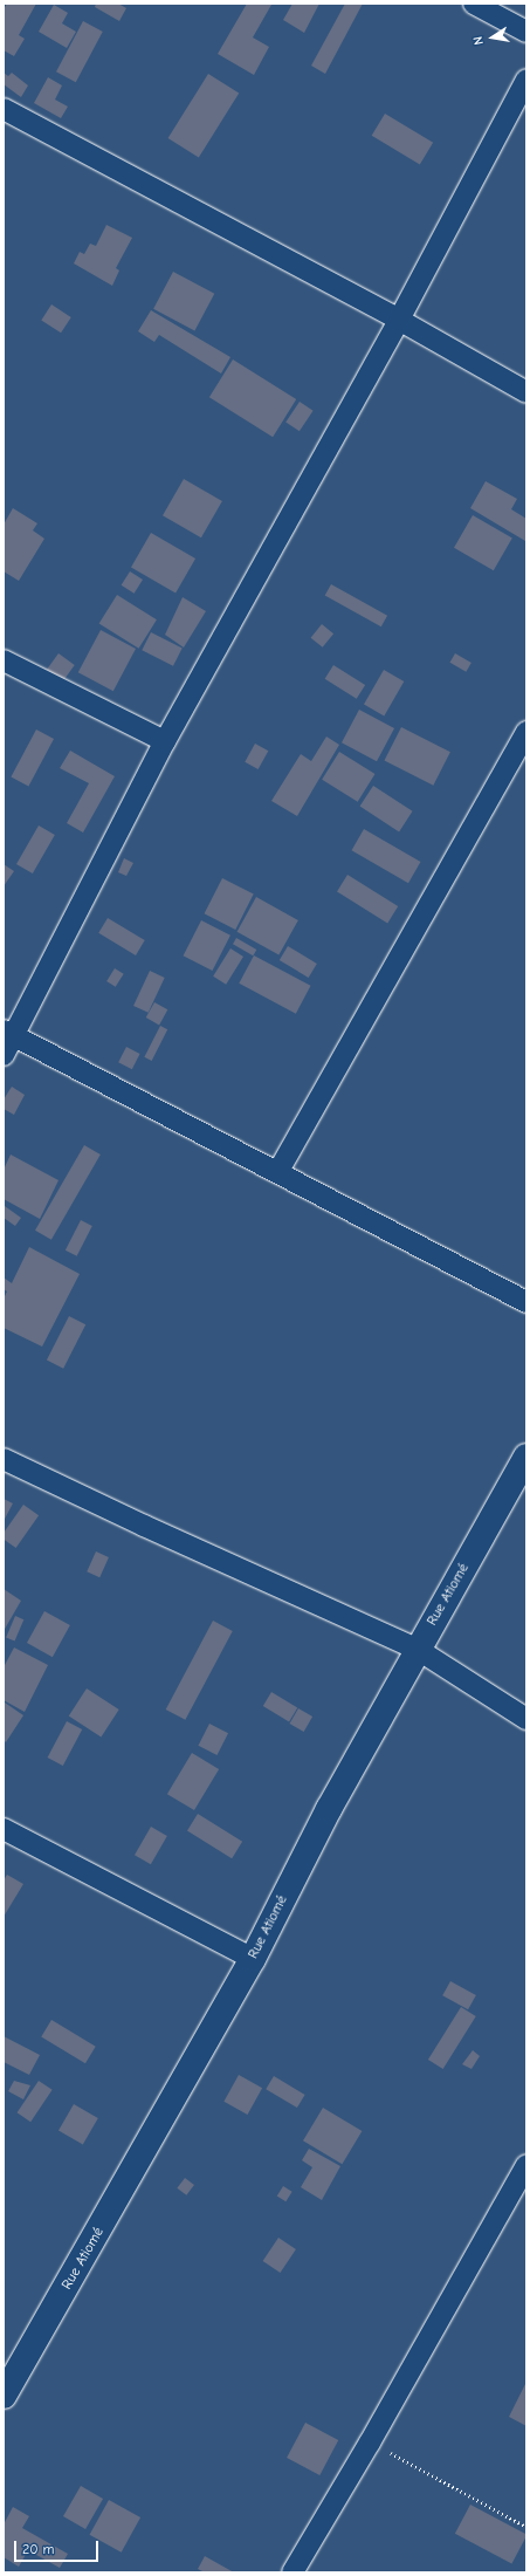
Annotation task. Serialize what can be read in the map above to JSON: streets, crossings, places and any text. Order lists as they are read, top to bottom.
{
  "streets": {
    "street": ["Rue Atiomé"]
  },
  "scale_bar": "20 m",
  "north": "left"
}
